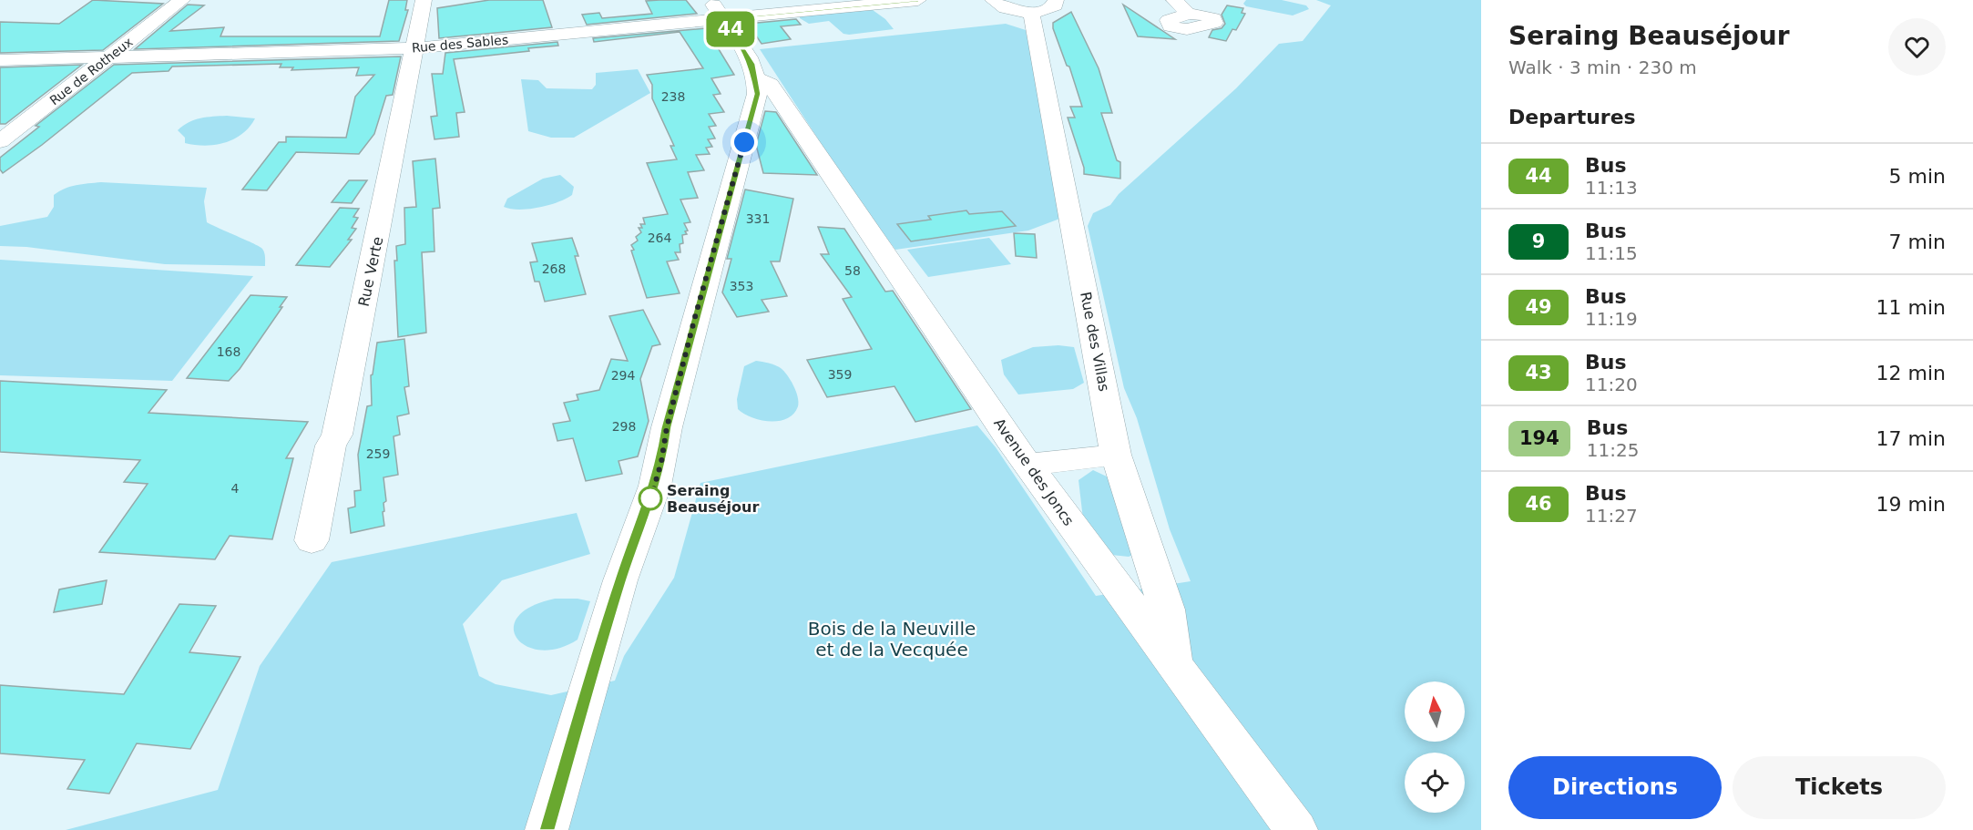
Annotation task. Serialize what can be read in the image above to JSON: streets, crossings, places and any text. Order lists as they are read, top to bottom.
{
  "streets": {
    "street": [
      "Rue des Sables",
      "Rue de Rotheux",
      "Rue Verte",
      "Rue des Villas",
      "Avenue des Joncs"
    ]
  },
  "crossings": [
    ["Rue des Sables", "Rue de Rotheux"],
    ["Rue des Sables", "Rue Verte"],
    ["Rue des Sables", "Avenue des Joncs"],
    ["Rue des Villas", "Avenue des Joncs"]
  ],
  "parks": ["Bois de la Neuville et de la Vecquée"],
  "places": ["Seraing Beauséjour"],
  "lines": ["bus line 44"],
  "house_numbers": [
    "238",
    "331",
    "264",
    "268",
    "58",
    "353",
    "168",
    "359",
    "294",
    "298",
    "259",
    "4"
  ],
  "north": "top",
  "page": {
    "on_map": "44",
    "heading": [
      ["Seraing Beauséjour", "Walk · 3 min · 230 m"],
      "Departures"
    ],
    "list": [
      {
        "mark": "44",
        "name": "Bus",
        "note": "11:13",
        "value": "5 min"
      },
      {
        "mark": "9",
        "name": "Bus",
        "note": "11:15",
        "value": "7 min"
      },
      {
        "mark": "49",
        "name": "Bus",
        "note": "11:19",
        "value": "11 min"
      },
      {
        "mark": "43",
        "name": "Bus",
        "note": "11:20",
        "value": "12 min"
      },
      {
        "mark": "194",
        "name": "Bus",
        "note": "11:25",
        "value": "17 min"
      },
      {
        "mark": "46",
        "name": "Bus",
        "note": "11:27",
        "value": "19 min"
      }
    ],
    "buttons": ["Directions", "Tickets"]
  }
}
